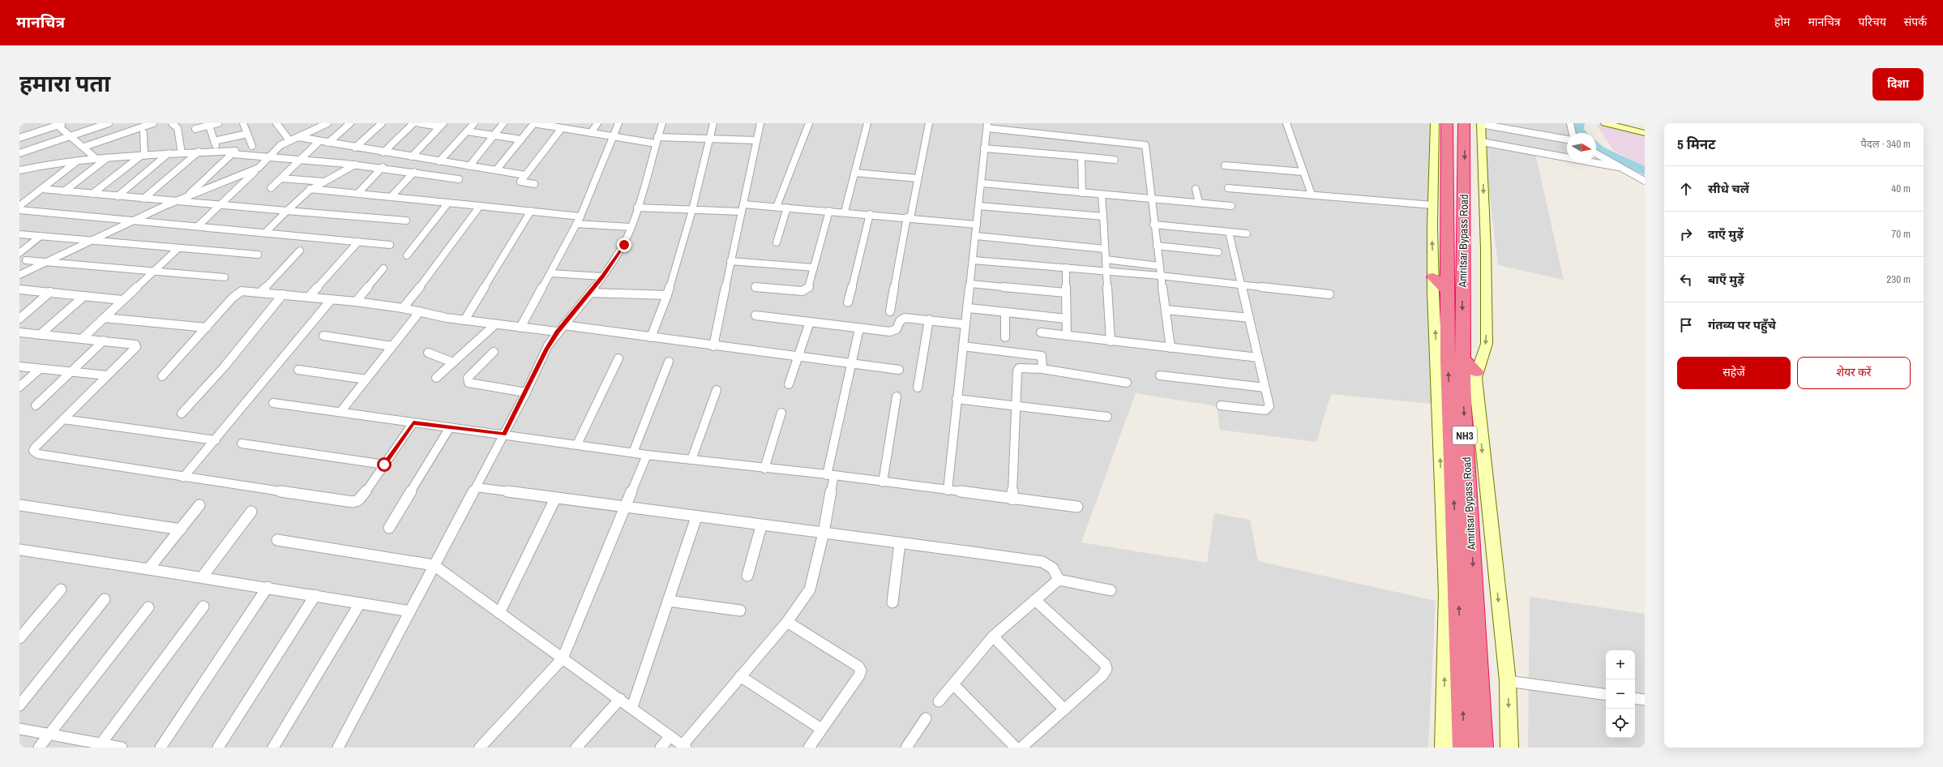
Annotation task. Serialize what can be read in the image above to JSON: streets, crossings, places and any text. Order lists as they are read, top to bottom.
{
  "streets": {
    "highway": ["Amritsar Bypass Road", "NH3"]
  },
  "north": "right",
  "page": {
    "header": "मानचित्र",
    "nav": [
      "होम",
      "मानचित्र",
      "परिचय",
      "संपर्क"
    ],
    "title": "हमारा पता",
    "buttons": [
      "दिशा",
      ["सहेजें", "शेयर करें"]
    ],
    "heading": ["5 मिनट", "पैदल · 340 m"],
    "list": [
      ["सीधे चलें", "40 m"],
      ["दाएँ मुड़ें", "70 m"],
      ["बाएँ मुड़ें", "230 m"],
      "गंतव्य पर पहुँचे"
    ],
    "map_buttons": ["+", "−"]
  }
}
